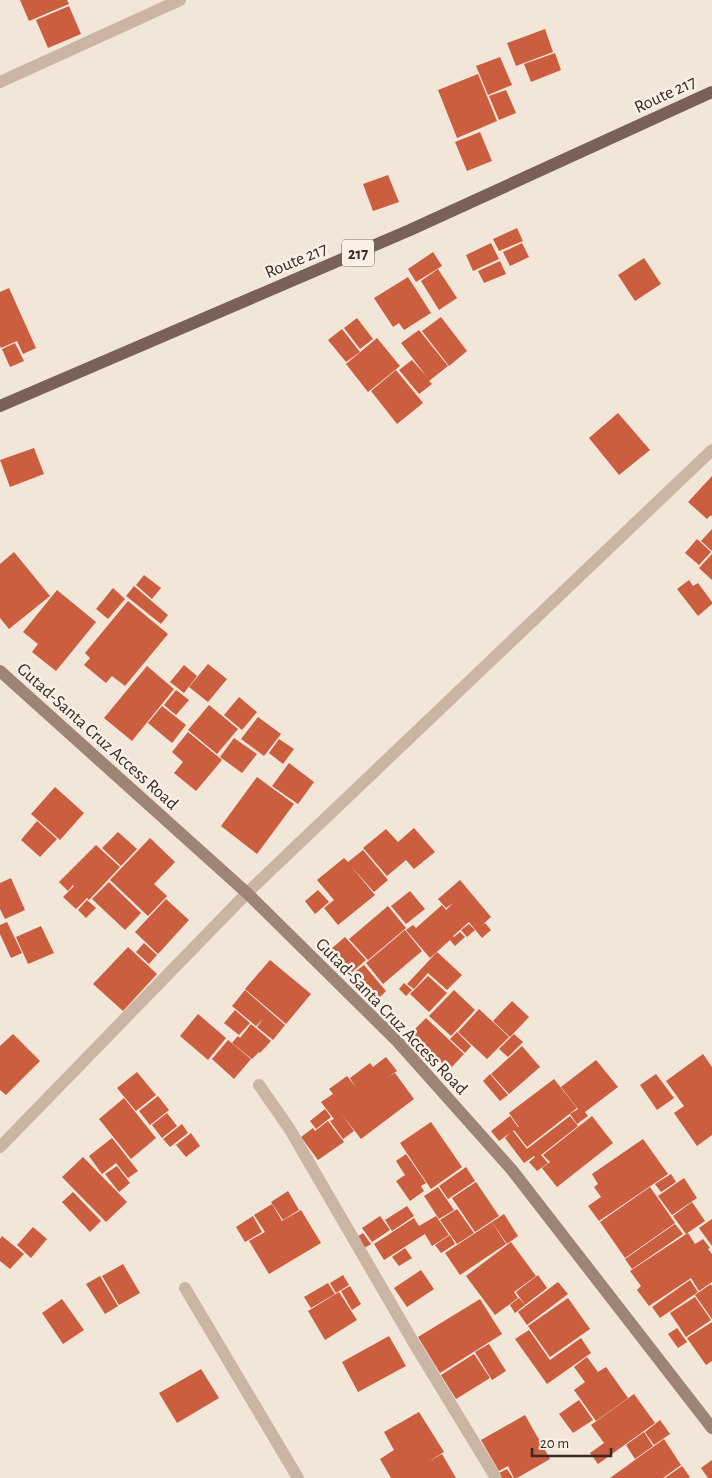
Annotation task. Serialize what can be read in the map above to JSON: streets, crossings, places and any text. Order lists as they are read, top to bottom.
{
  "streets": {
    "main road": ["Route 217", "217", "Gutad-Santa Cruz Access Road"]
  },
  "scale_bar": "20 m"
}
